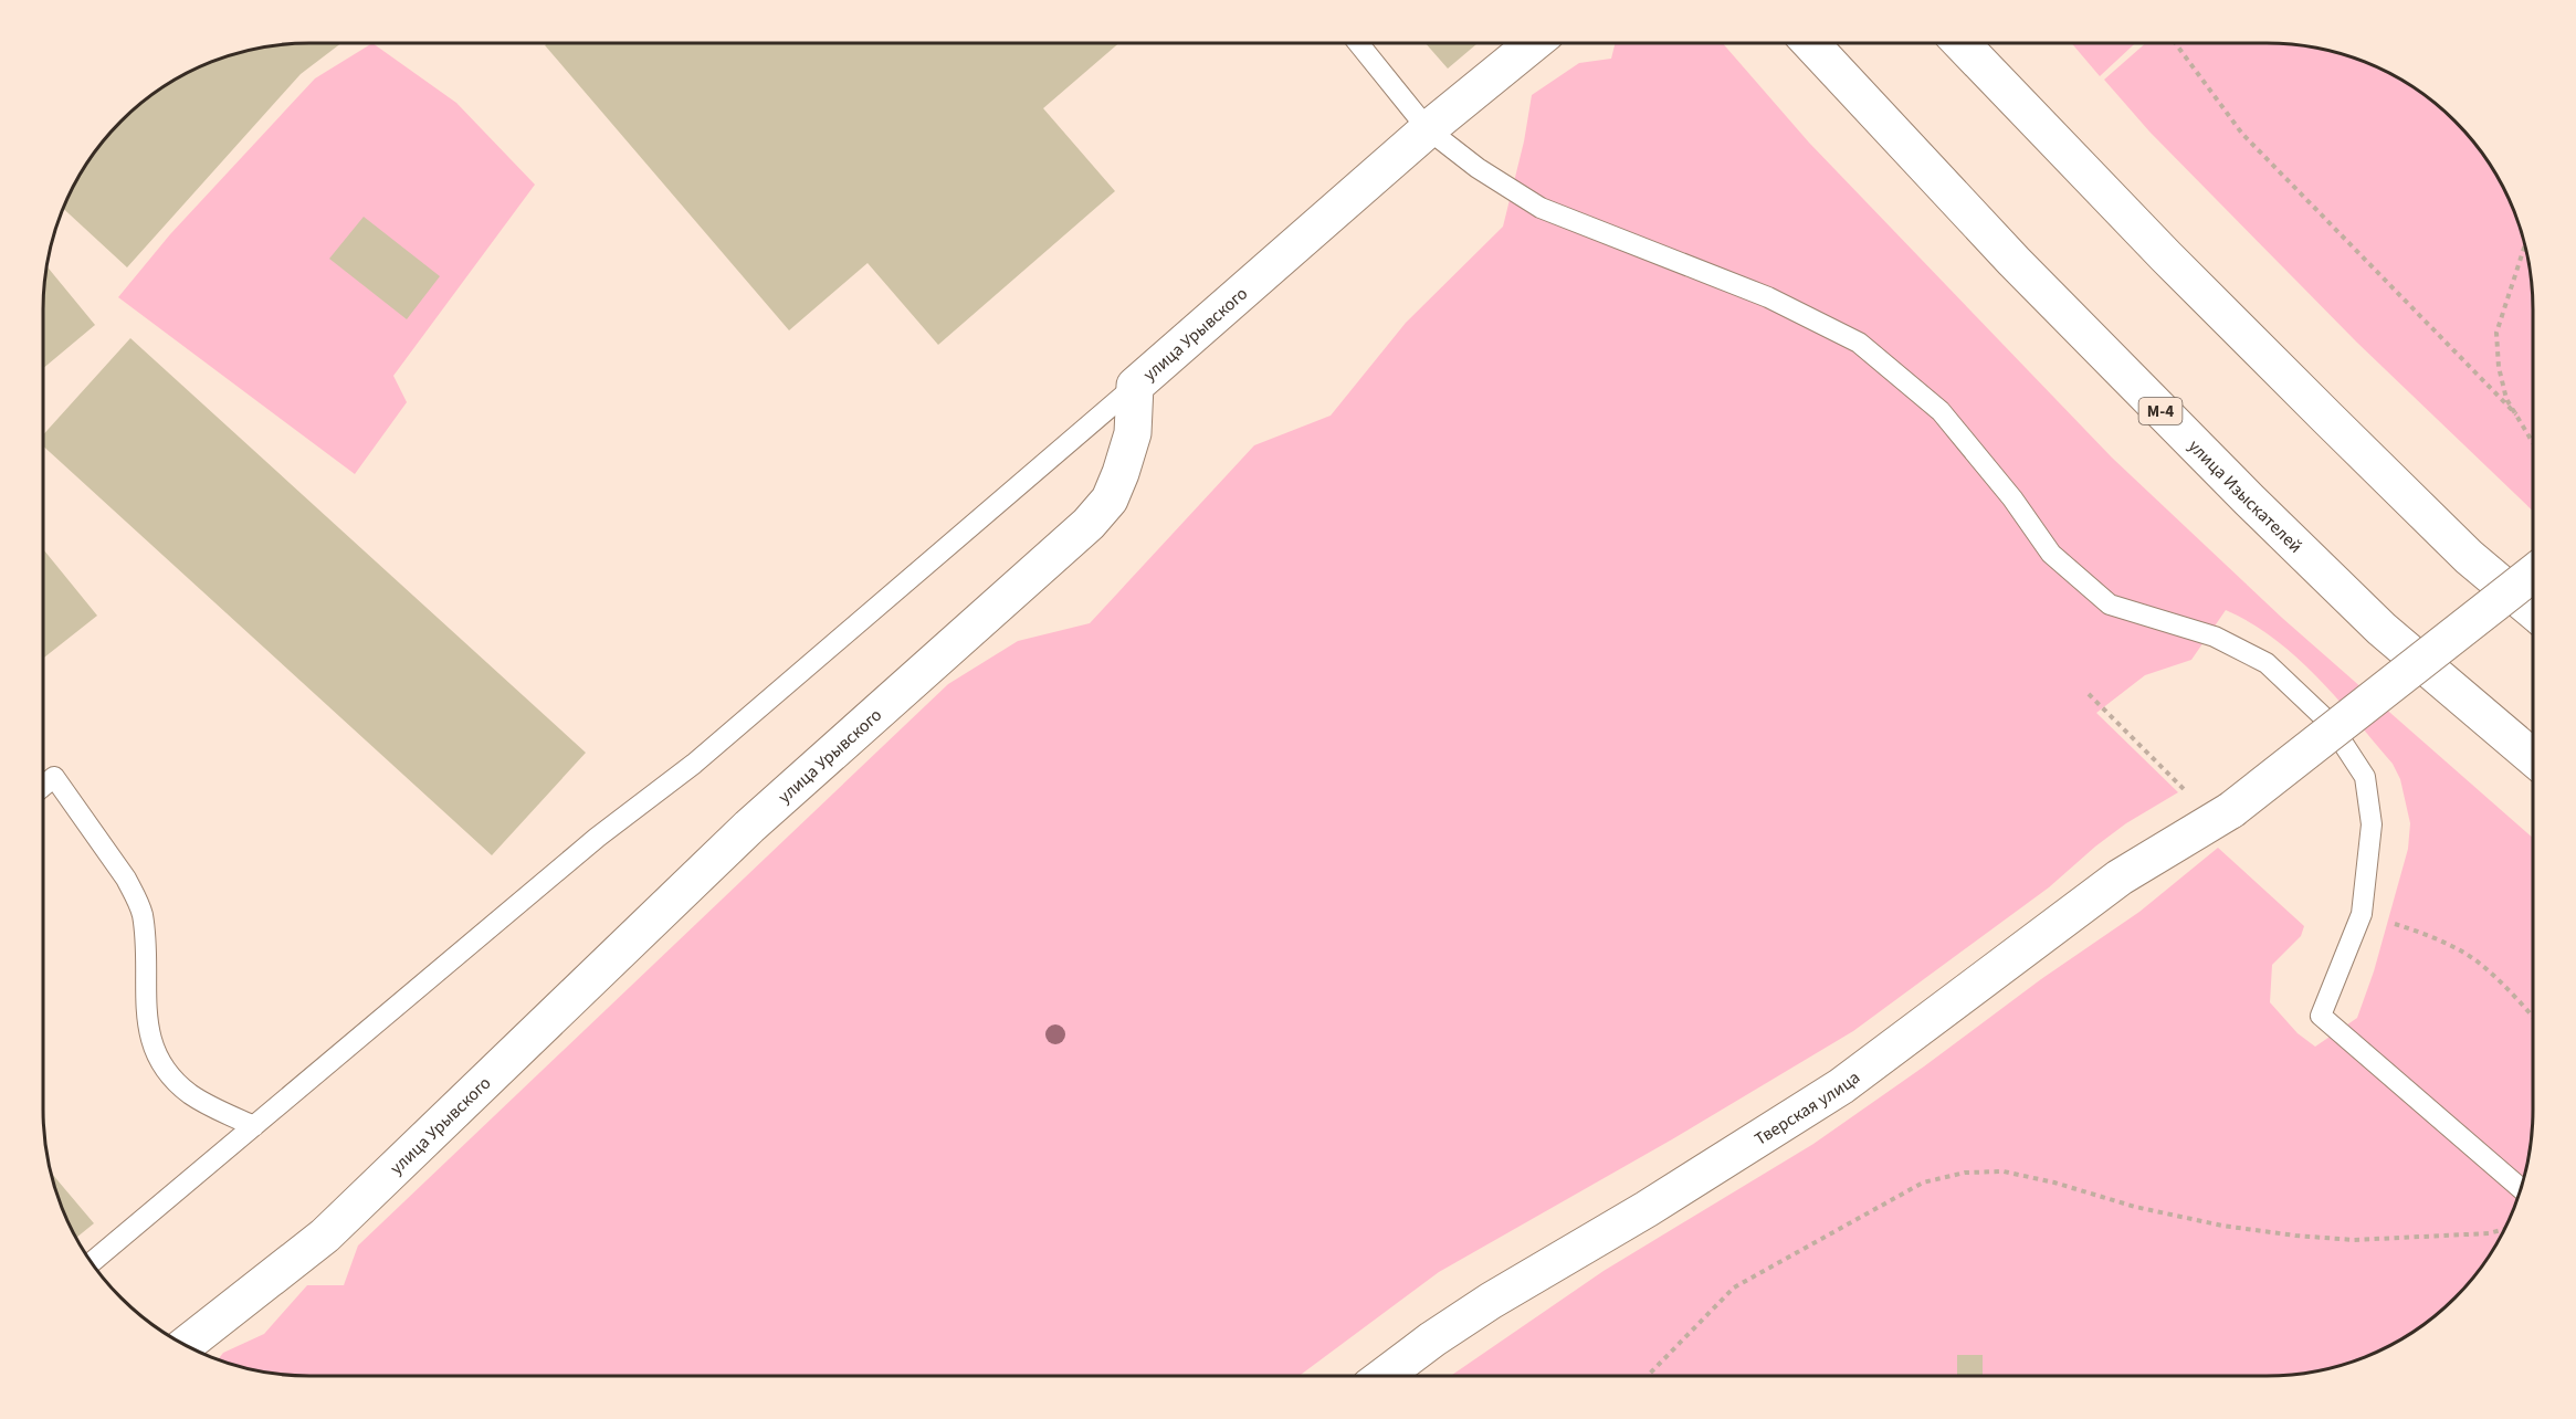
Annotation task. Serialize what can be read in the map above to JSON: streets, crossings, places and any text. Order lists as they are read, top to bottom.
{
  "streets": {
    "main road": [
      "улица Урывского",
      "М-4",
      "улица Изыскателей",
      "Тверская улица"
    ]
  }
}
